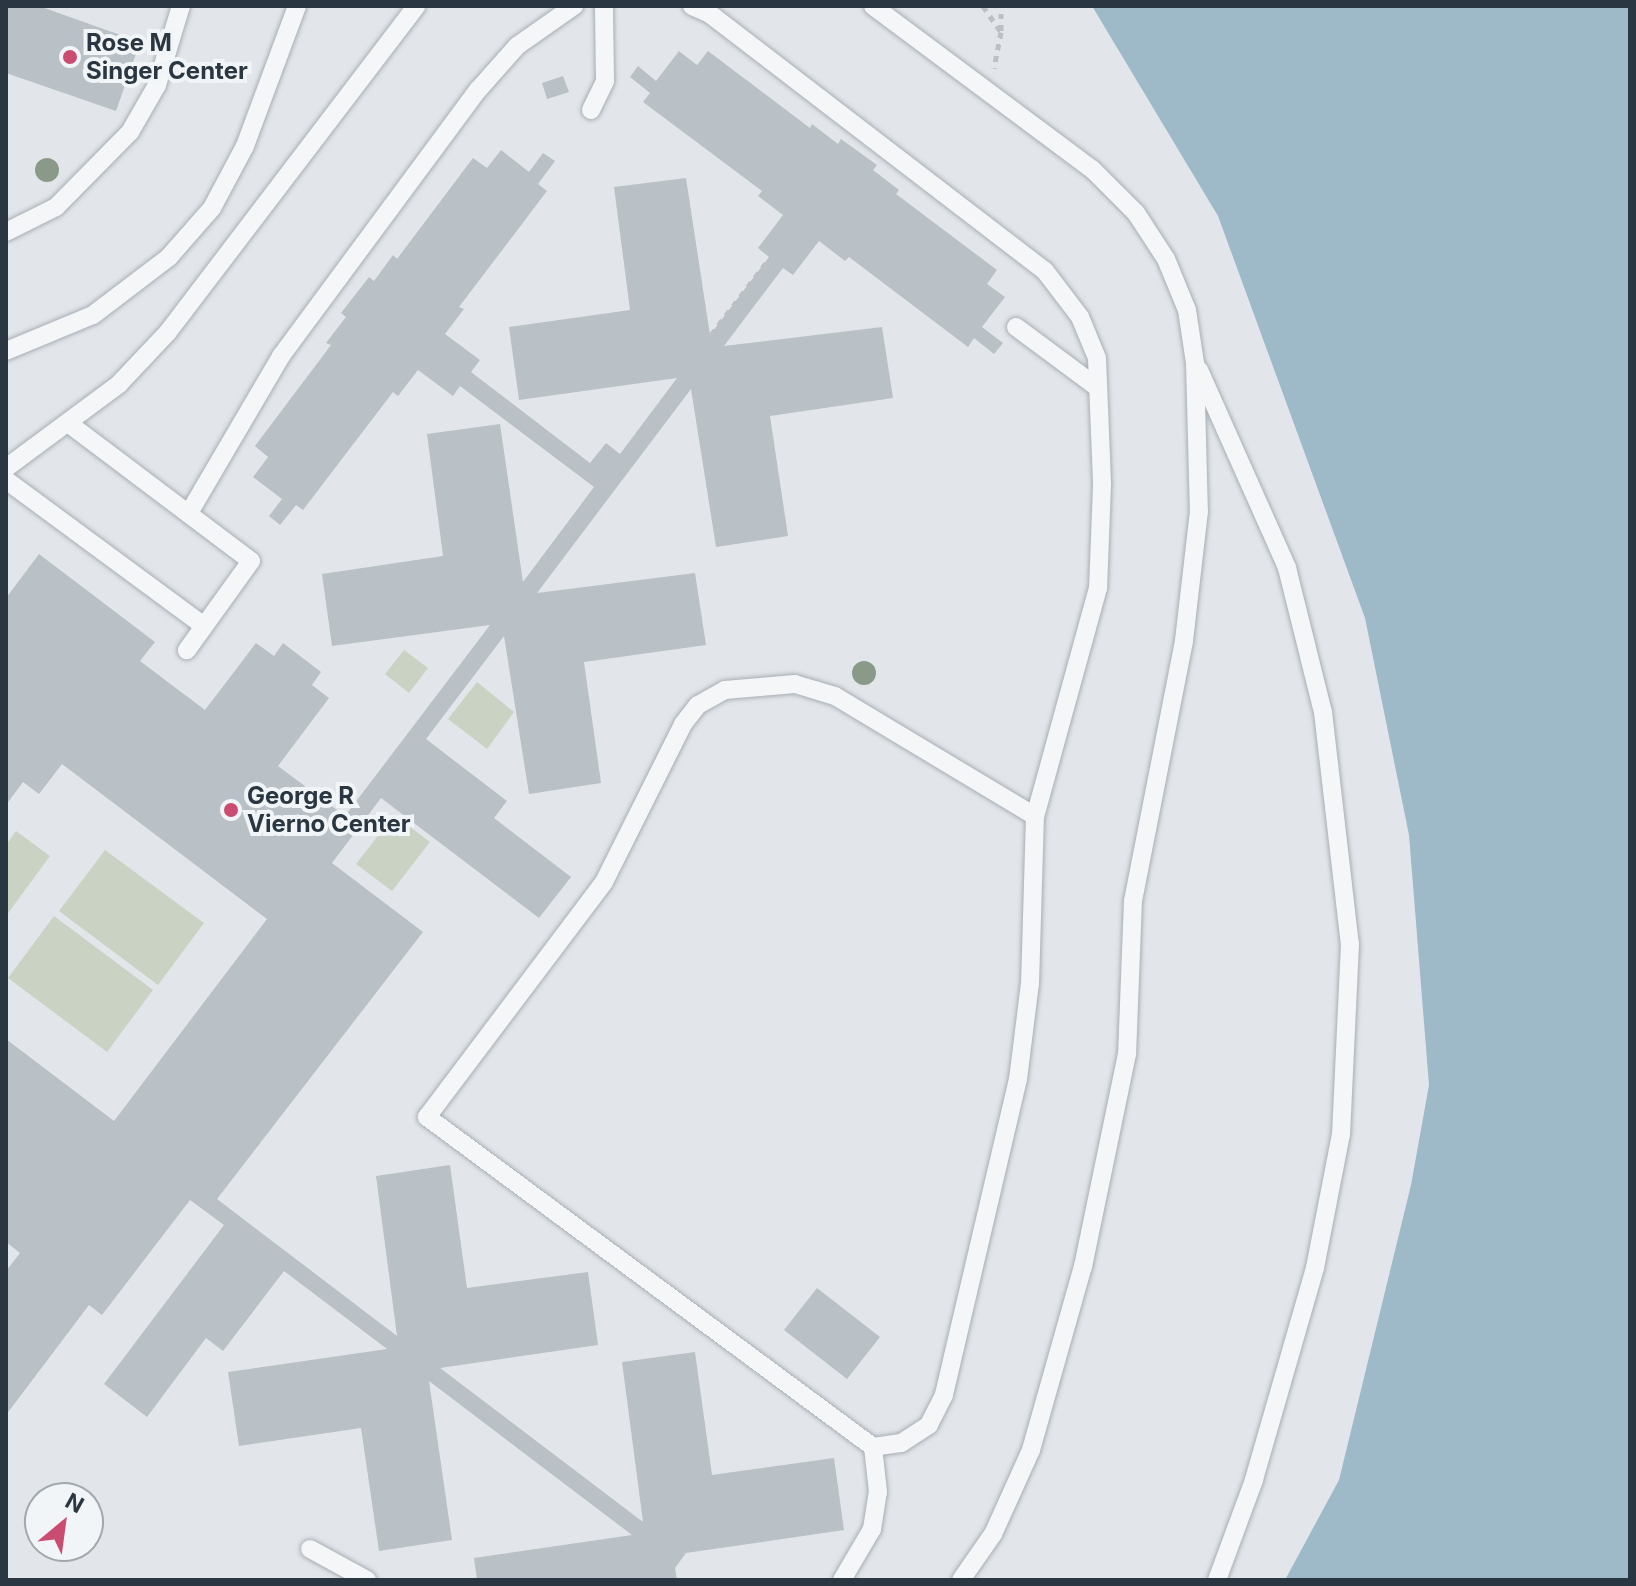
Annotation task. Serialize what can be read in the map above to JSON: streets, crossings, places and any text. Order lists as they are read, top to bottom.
{
  "places": ["Rose M Singer Center", "George R Vierno Center"],
  "north": "top right"
}
